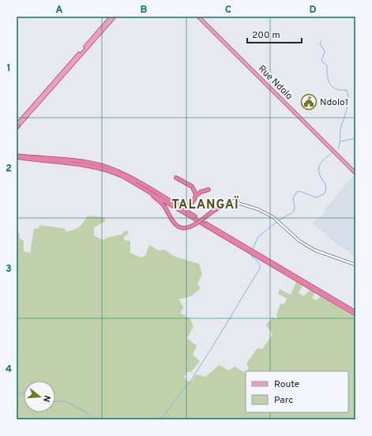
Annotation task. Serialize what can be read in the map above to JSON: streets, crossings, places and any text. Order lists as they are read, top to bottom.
{
  "streets": {
    "main road": ["Rue Ndolo"]
  },
  "districts": ["TALANGAÏ"],
  "places": {
    "public building": ["Ndolo1"]
  },
  "legend": ["Route", "Parc"],
  "scale_bar": "200 m",
  "north": "right",
  "grid": {
    "columns": [
      "A",
      "B",
      "C",
      "D"
    ],
    "rows": [
      "1",
      "2",
      "3",
      "4"
    ]
  }
}
